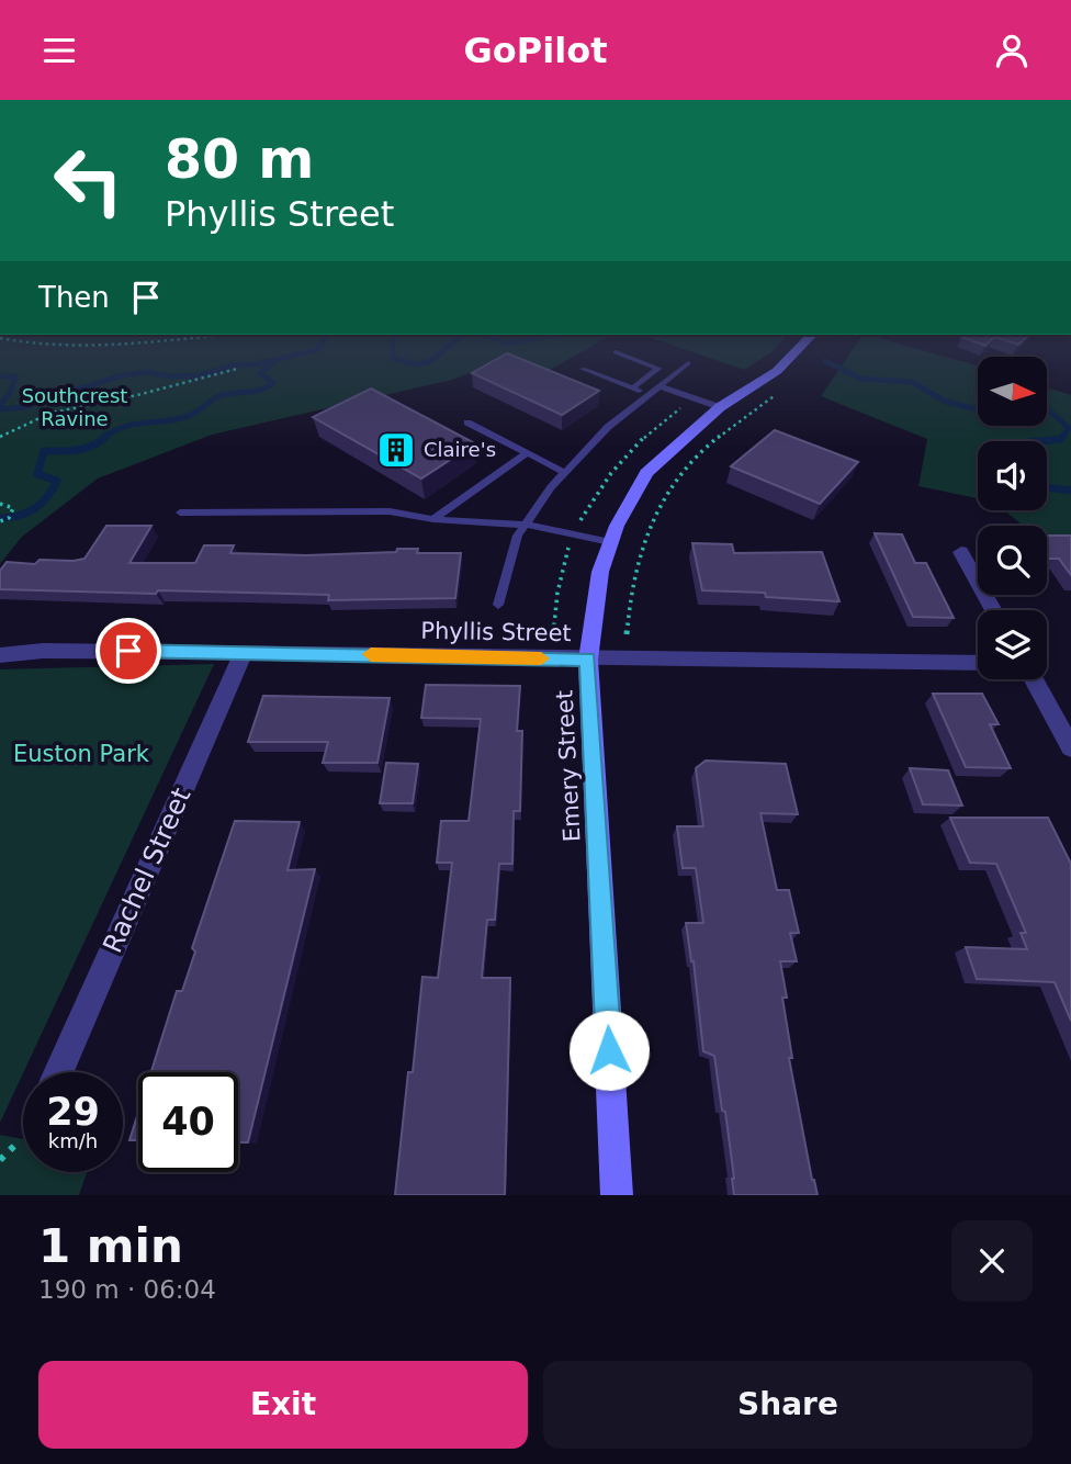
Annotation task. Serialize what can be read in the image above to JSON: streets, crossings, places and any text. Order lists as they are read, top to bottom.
{
  "streets": {
    "street": ["Phyllis Street", "Emery Street", "Rachel Street"]
  },
  "crossings": [
    ["Phyllis Street", "Emery Street"],
    ["Phyllis Street", "Rachel Street"]
  ],
  "parks": ["Southcrest Ravine", "Euston Park"],
  "places": {
    "building": ["Claire's"]
  },
  "north": "right",
  "page": {
    "header": "GoPilot",
    "turn": ["80 m", "Phyllis Street"],
    "then": "Then",
    "speed": "29 km/h",
    "limit": "40",
    "heading": ["1 min", "190 m · 06:04"],
    "buttons": ["Exit", "Share"]
  }
}
